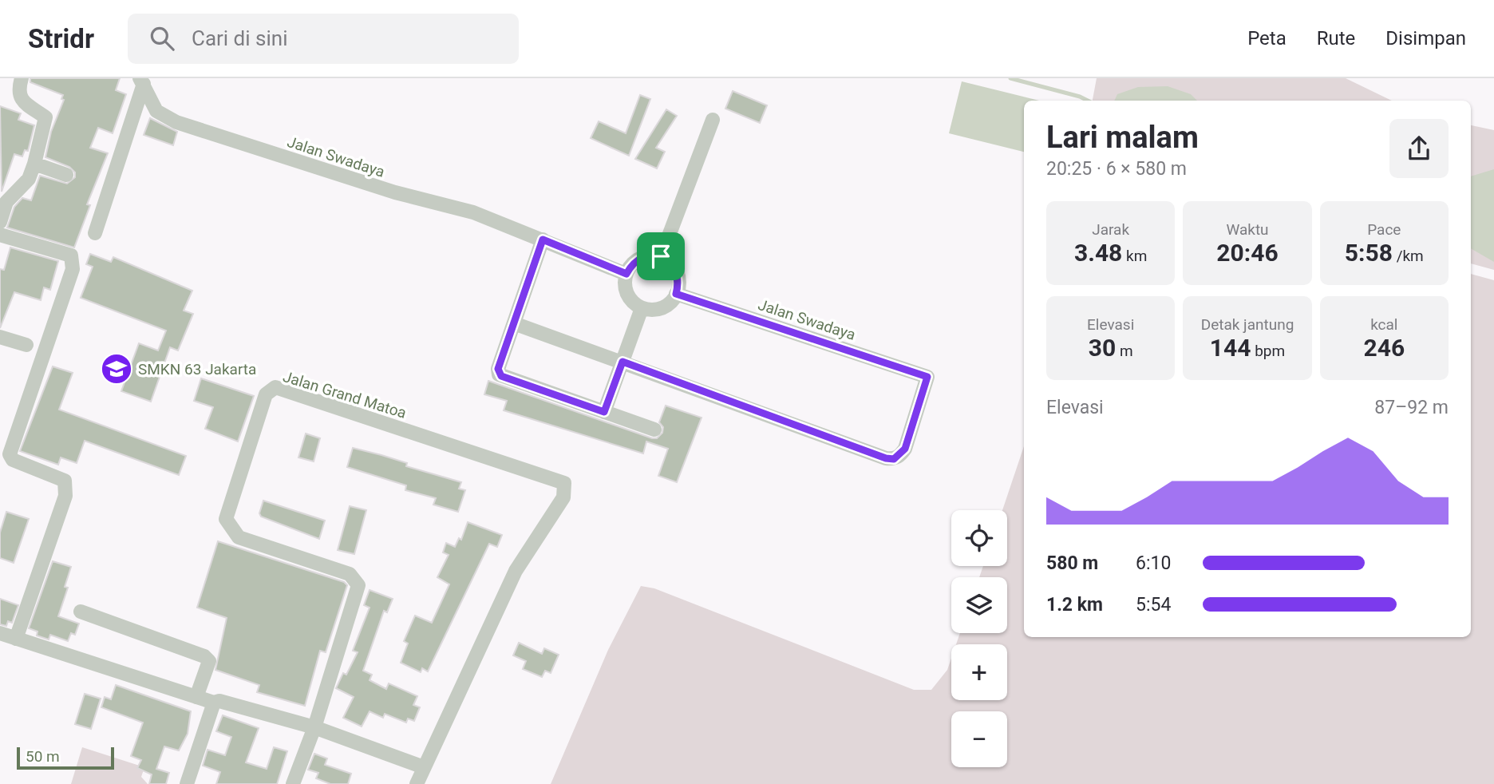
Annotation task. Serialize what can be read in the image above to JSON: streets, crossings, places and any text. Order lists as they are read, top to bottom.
{
  "streets": {
    "street": ["Jalan Swadaya", "Jalan Grand Matoa"]
  },
  "places": {
    "school or university": ["SMKN 63 Jakarta"]
  },
  "scale_bar": "50 m",
  "page": {
    "header": "Stridr",
    "search": "Cari di sini",
    "nav": ["Peta", "Rute", "Disimpan"],
    "heading": ["Lari malam", "20:25 · 6 × 580 m"],
    "stats": [
      ["Jarak", "3.48 km"],
      ["Waktu", "20:46"],
      ["Pace", "5:58 /km"],
      ["Elevasi", "30 m"],
      ["Detak jantung", "144 bpm"],
      ["kcal", "246"]
    ],
    "chart": ["Elevasi", "87–92 m"],
    "map_buttons": ["+", "−"],
    "list": [
      {
        "name": "580 m",
        "note": "6:10"
      },
      {
        "name": "1.2 km",
        "note": "5:54"
      }
    ],
    "scale": "50 m"
  }
}
